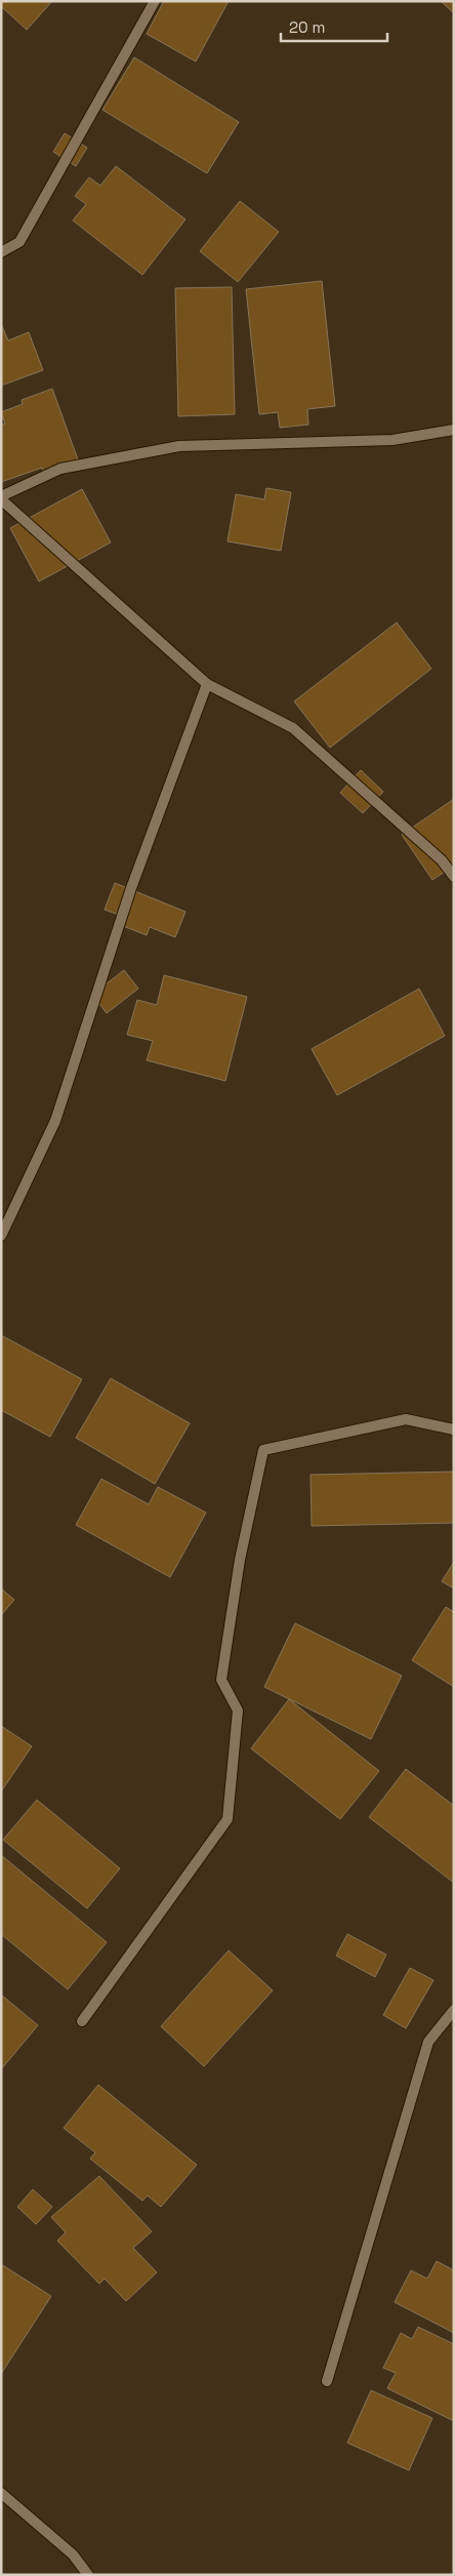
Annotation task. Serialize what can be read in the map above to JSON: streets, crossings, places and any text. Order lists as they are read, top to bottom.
{
  "scale_bar": "20 m"
}
